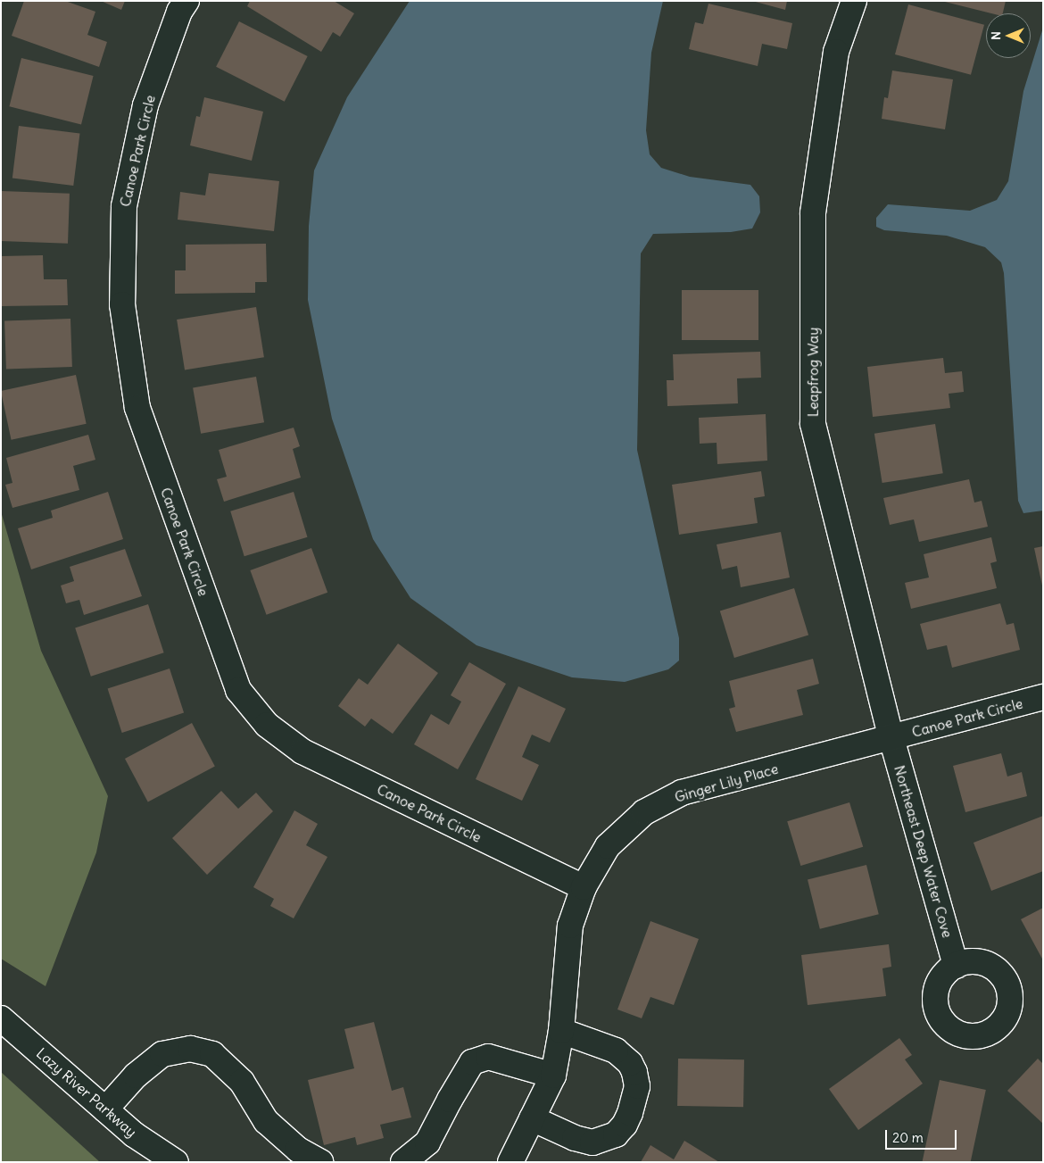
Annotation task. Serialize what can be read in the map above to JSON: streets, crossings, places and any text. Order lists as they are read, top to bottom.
{
  "streets": {
    "street": [
      "Canoe Park Circle",
      "Leapfrog Way",
      "Ginger Lily Place",
      "Northeast Deep Water Cove",
      "Lazy River Parkway"
    ]
  },
  "crossings": [
    ["Canoe Park Circle", "Leapfrog Way"],
    ["Canoe Park Circle", "Ginger Lily Place"],
    ["Canoe Park Circle", "Northeast Deep Water Cove"],
    ["Leapfrog Way", "Ginger Lily Place"],
    ["Leapfrog Way", "Northeast Deep Water Cove"],
    ["Ginger Lily Place", "Northeast Deep Water Cove"]
  ],
  "scale_bar": "20 m",
  "north": "left"
}
